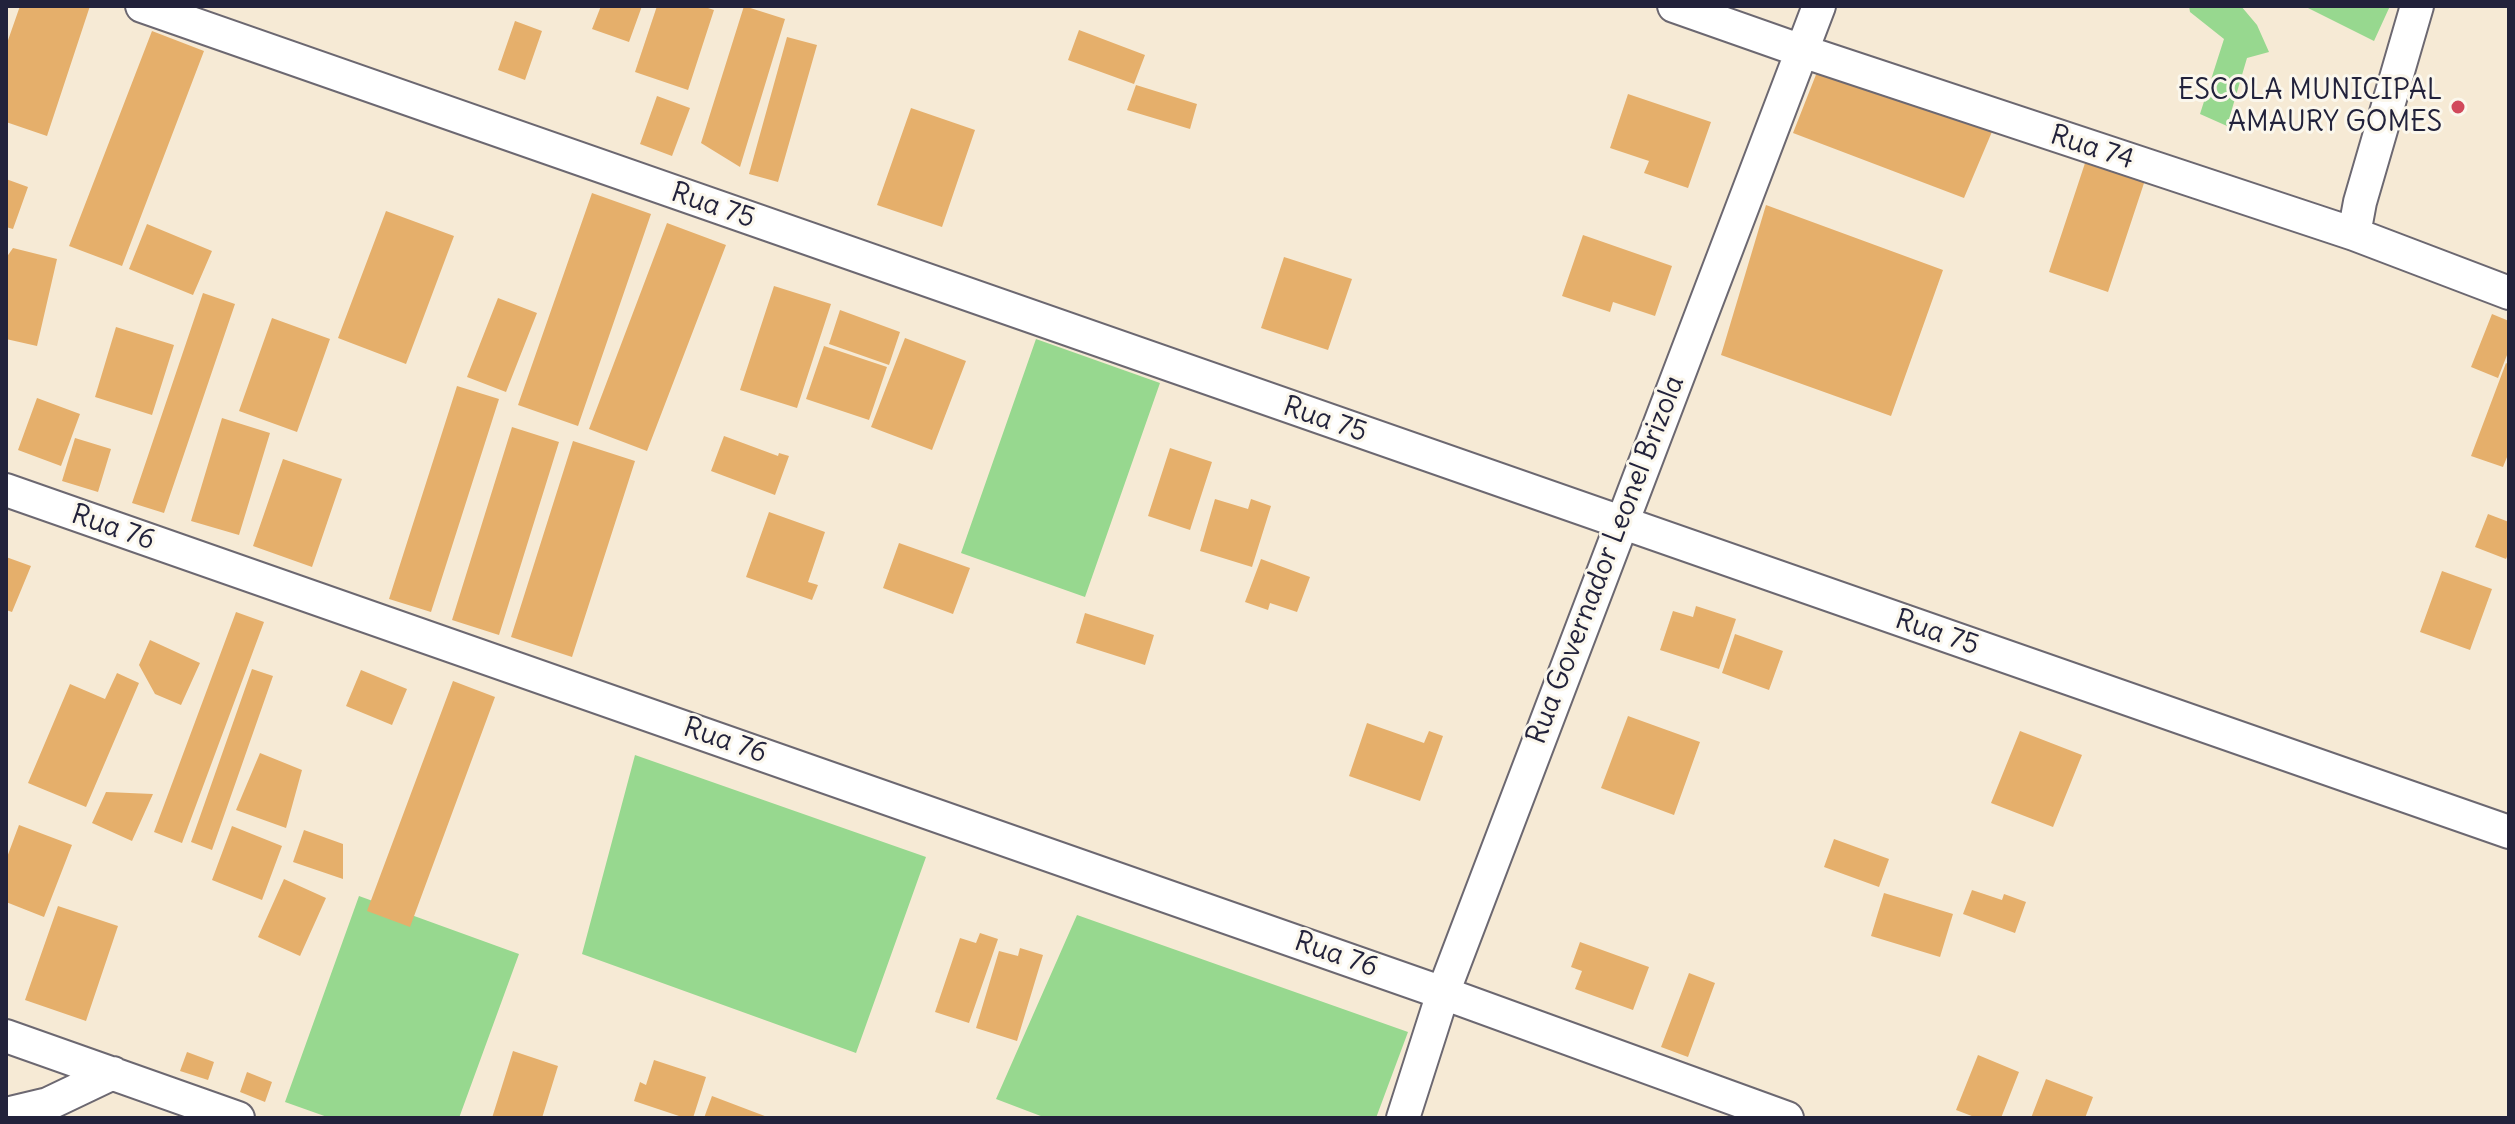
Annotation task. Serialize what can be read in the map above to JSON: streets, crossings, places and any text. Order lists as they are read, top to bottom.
{
  "streets": {
    "street": [
      "Rua 74",
      "Rua 75",
      "Rua 76",
      "Rua Governador Leonel Brizola"
    ]
  },
  "crossings": [
    ["Rua 74", "Rua Governador Leonel Brizola"],
    ["Rua 75", "Rua Governador Leonel Brizola"],
    ["Rua 76", "Rua Governador Leonel Brizola"]
  ],
  "places": ["ESCOLA MUNICIPAL AMAURY GOMES"]
}
